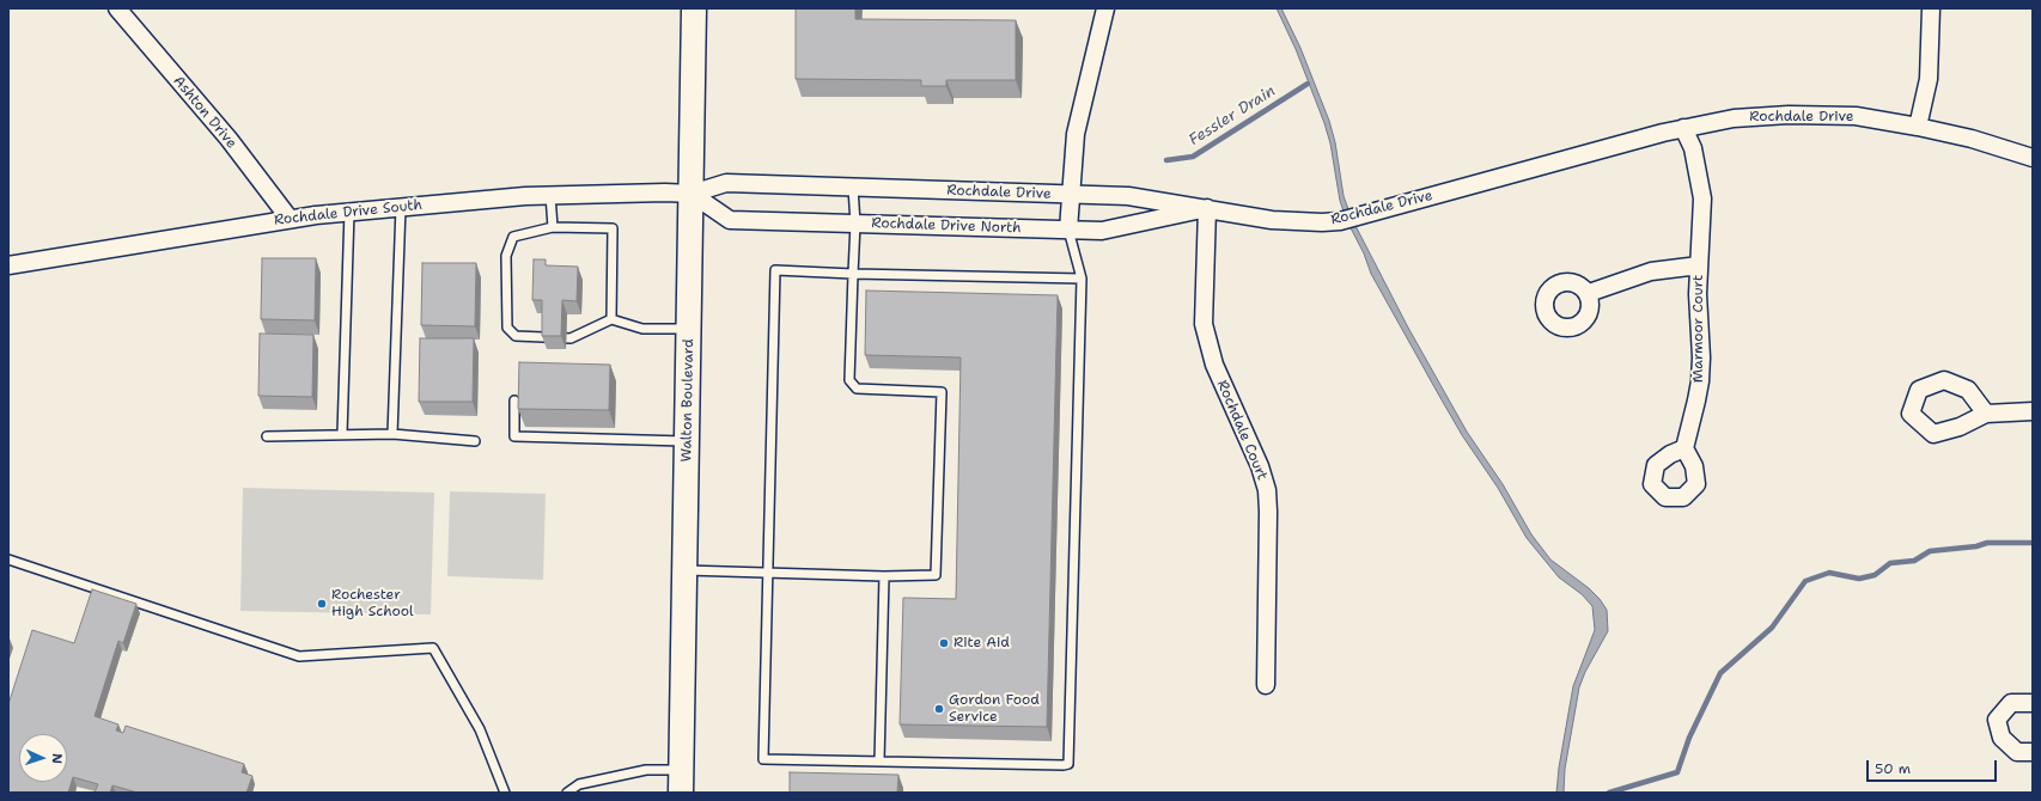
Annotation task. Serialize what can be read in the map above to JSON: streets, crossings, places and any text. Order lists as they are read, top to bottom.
{
  "streets": {
    "main road": ["Walton Boulevard"],
    "street": [
      "Ashton Drive",
      "Rochdale Drive",
      "Rochdale Drive South",
      "Rochdale Drive North",
      "Marmoor Court",
      "Rochdale Court"
    ]
  },
  "crossings": [
    ["Ashton Drive", "Rochdale Drive South"],
    ["Rochdale Drive", "Rochdale Drive South"],
    ["Rochdale Drive", "Rochdale Drive North"],
    ["Rochdale Drive", "Walton Boulevard"],
    ["Rochdale Drive", "Rochdale Court"],
    ["Rochdale Drive South", "Rochdale Drive North"],
    ["Rochdale Drive South", "Walton Boulevard"],
    ["Rochdale Drive North", "Walton Boulevard"],
    ["Rochdale Drive North", "Rochdale Court"]
  ],
  "water": ["Fessler Drain"],
  "places": ["Rochester High School", "Rite Aid", "Gordon Food Service"],
  "scale_bar": "50 m",
  "north": "right"
}
